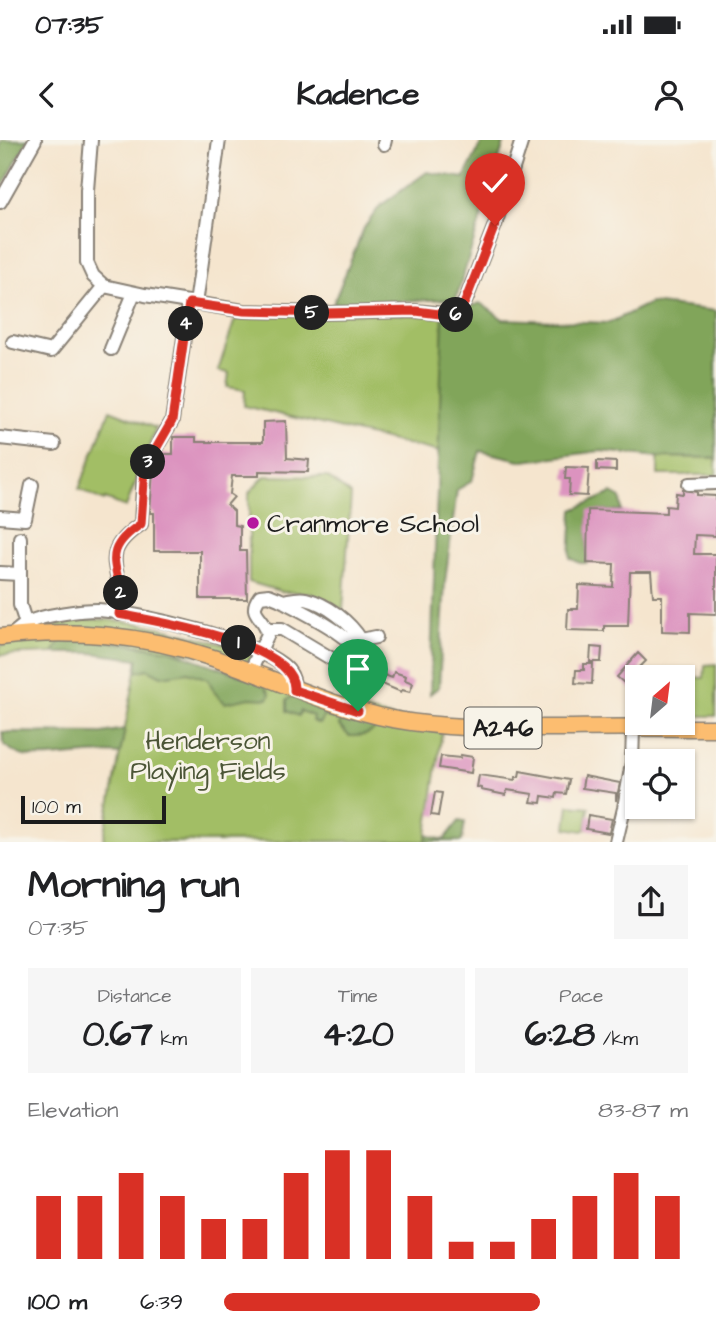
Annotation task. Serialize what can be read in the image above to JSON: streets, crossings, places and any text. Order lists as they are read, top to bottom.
{
  "streets": {
    "main road": ["A246"]
  },
  "parks": ["Henderson Playing Fields"],
  "places": ["Cranmore School"],
  "scale_bar": "100 m",
  "north": "top right",
  "page": {
    "status": "07:35",
    "header": "Kadence",
    "pins": [
      "5",
      "6",
      "4",
      "3",
      "2",
      "1"
    ],
    "scale": "100 m",
    "heading": ["Morning run", "07:35"],
    "stats": [
      ["Distance", "0.67 km"],
      ["Time", "4:20"],
      ["Pace", "6:28 /km"]
    ],
    "chart": ["Elevation", "83–87 m"],
    "list": [
      {
        "name": "100 m",
        "note": "6:39"
      }
    ]
  }
}
